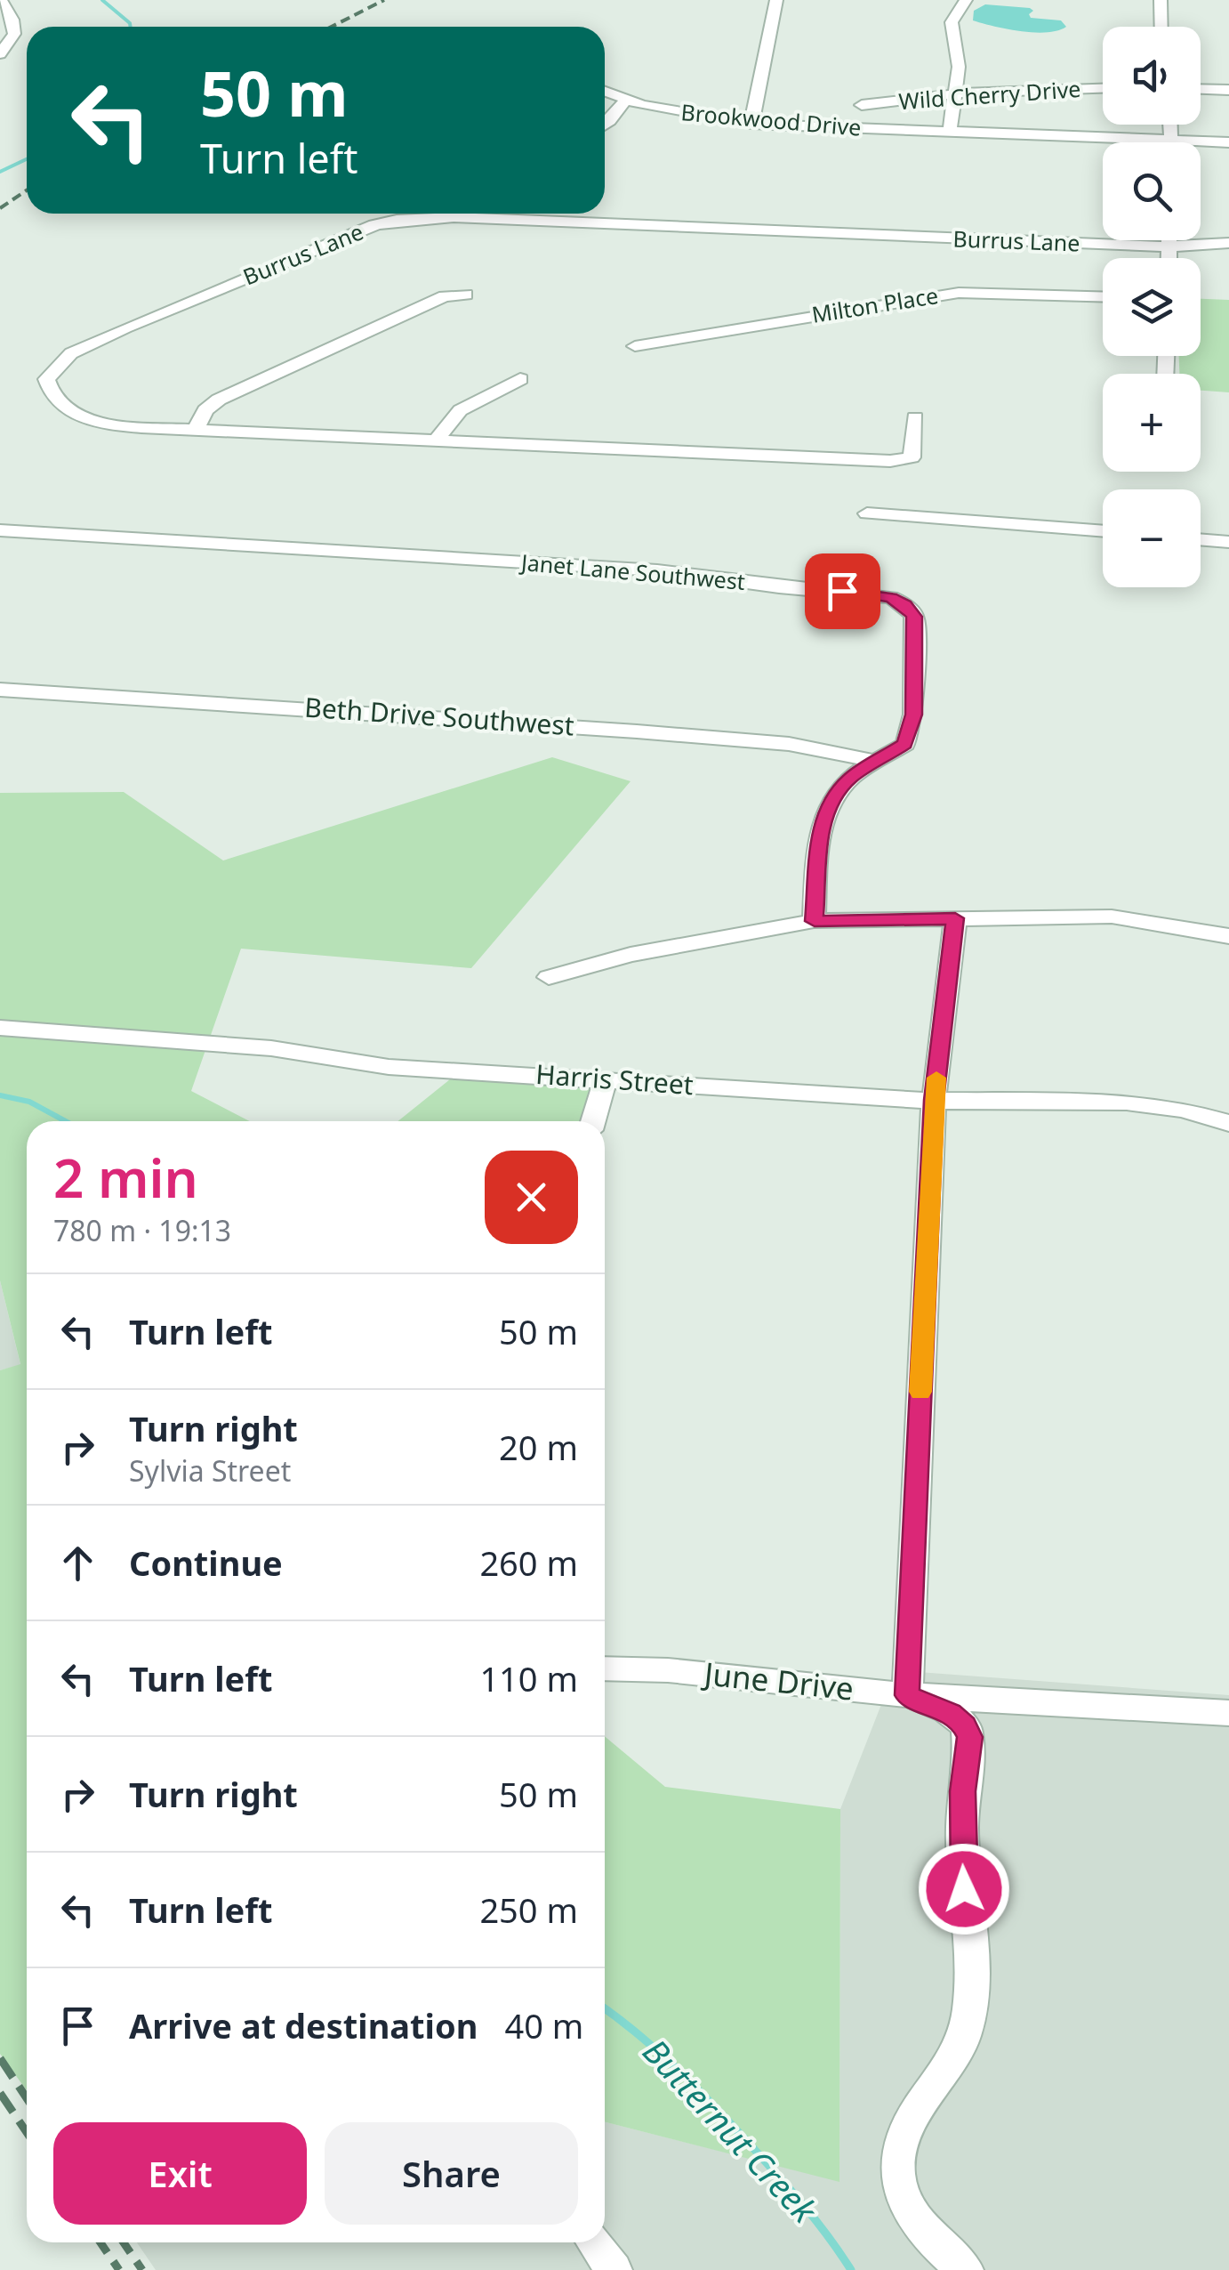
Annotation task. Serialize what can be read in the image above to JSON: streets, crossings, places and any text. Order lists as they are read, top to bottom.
{
  "streets": {
    "street": [
      "Wild Cherry Drive",
      "Brookwood Drive",
      "Burrus Lane",
      "Milton Place",
      "Janet Lane Southwest",
      "Beth Drive Southwest",
      "Harris Street",
      "June Drive"
    ]
  },
  "crossings": [
    ["Janet Lane Southwest", "Beth Drive Southwest"]
  ],
  "water": ["Butternut Creek"],
  "page": {
    "map_buttons": ["+", "−"],
    "turn": ["50 m", "Turn left"],
    "heading": ["2 min", "780 m · 19:13"],
    "list": [
      {
        "name": "Turn left",
        "value": "50 m"
      },
      {
        "name": "Turn right",
        "note": "Sylvia Street",
        "value": "20 m"
      },
      {
        "name": "Continue",
        "value": "260 m"
      },
      {
        "name": "Turn left",
        "value": "110 m"
      },
      {
        "name": "Turn right",
        "value": "50 m"
      },
      {
        "name": "Turn left",
        "value": "250 m"
      },
      {
        "name": "Arrive at destination",
        "value": "40 m"
      }
    ],
    "buttons": ["Exit", "Share"]
  }
}
